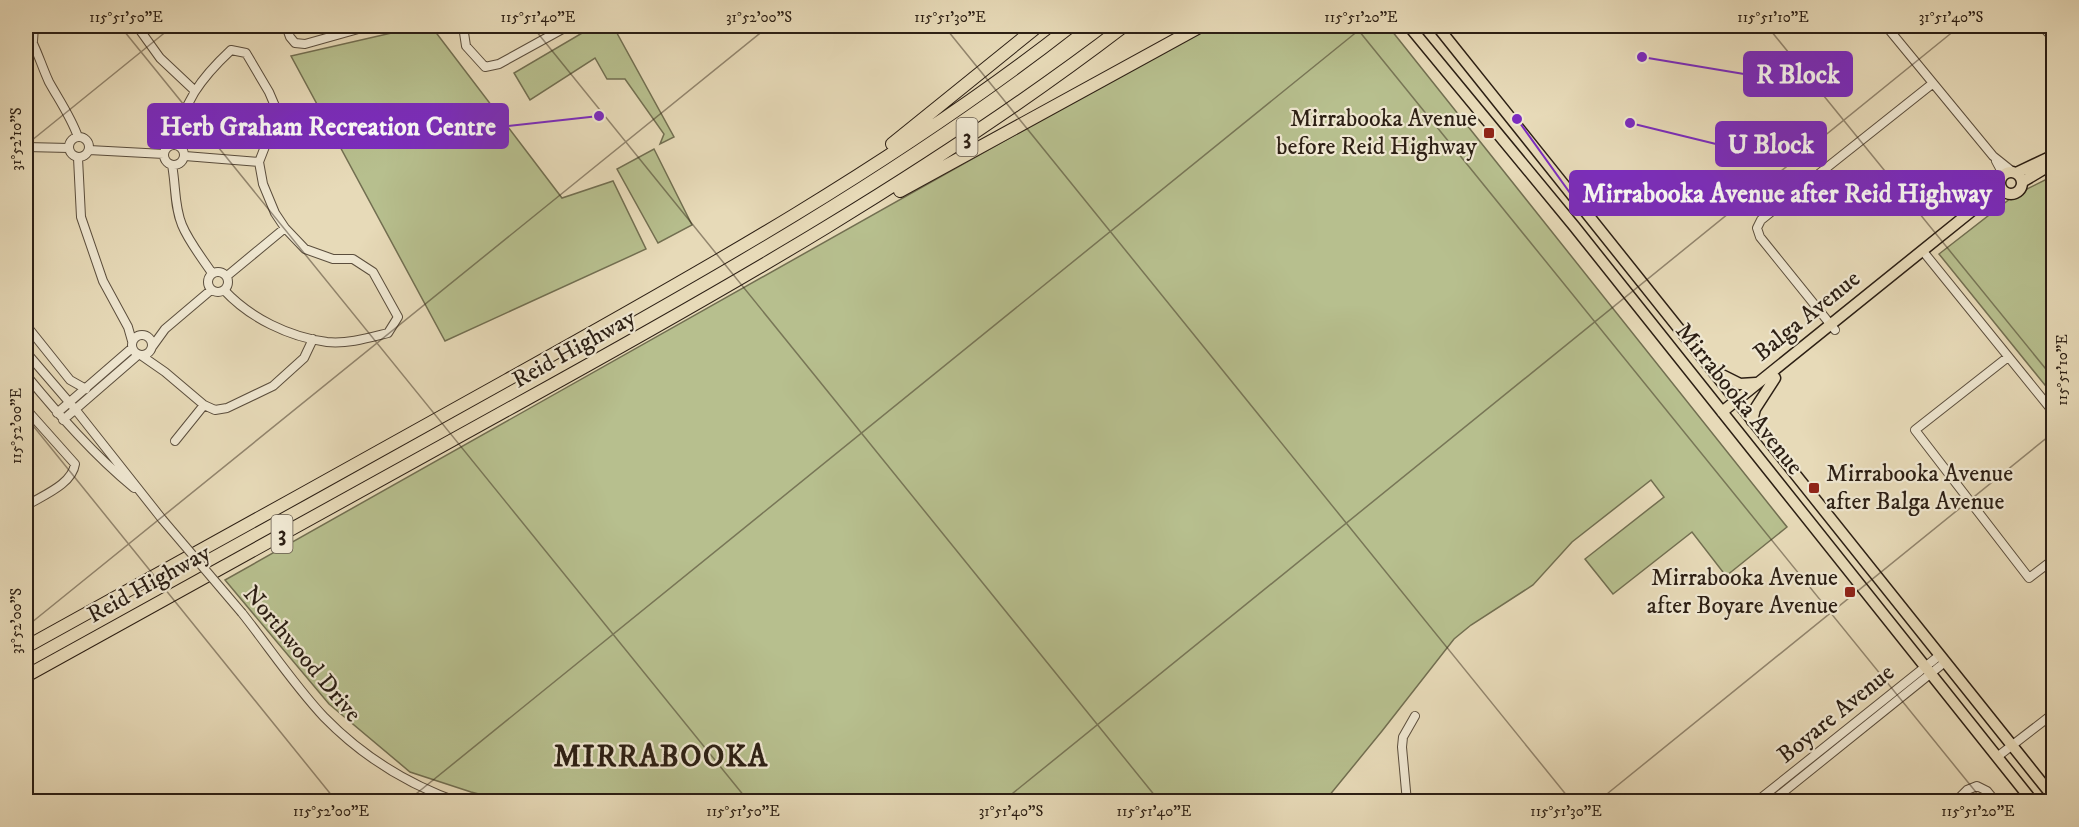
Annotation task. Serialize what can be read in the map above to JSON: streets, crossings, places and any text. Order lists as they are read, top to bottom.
{
  "streets": {
    "highway": ["3", "Reid Highway"],
    "main road": ["Balga Avenue", "Mirrabooka Avenue"],
    "street": ["Northwood Drive", "Boyare Avenue"]
  },
  "crossings": [
    ["Balga Avenue", "Mirrabooka Avenue"],
    ["Mirrabooka Avenue", "Boyare Avenue"]
  ],
  "districts": ["MIRRABOOKA"],
  "places": {
    "other": [
      "R Block",
      "Herb Graham Recreation Centre",
      "Mirrabooka Avenue after Reid Highway",
      "U Block"
    ],
    "transit": ["Mirrabooka Avenue before Reid Highway", "Mirrabooka Avenue after Balga Avenue", "Mirrabooka Avenue after Boyare Avenue"]
  },
  "coordinates": [
    "115°51'50\"E",
    "115°51'40\"E",
    "31°52'00\"S",
    "115°51'30\"E",
    "115°51'20\"E",
    "115°51'10\"E",
    "31°51'40\"S",
    "31°52'10\"S",
    "115°52'00\"E"
  ]
}
